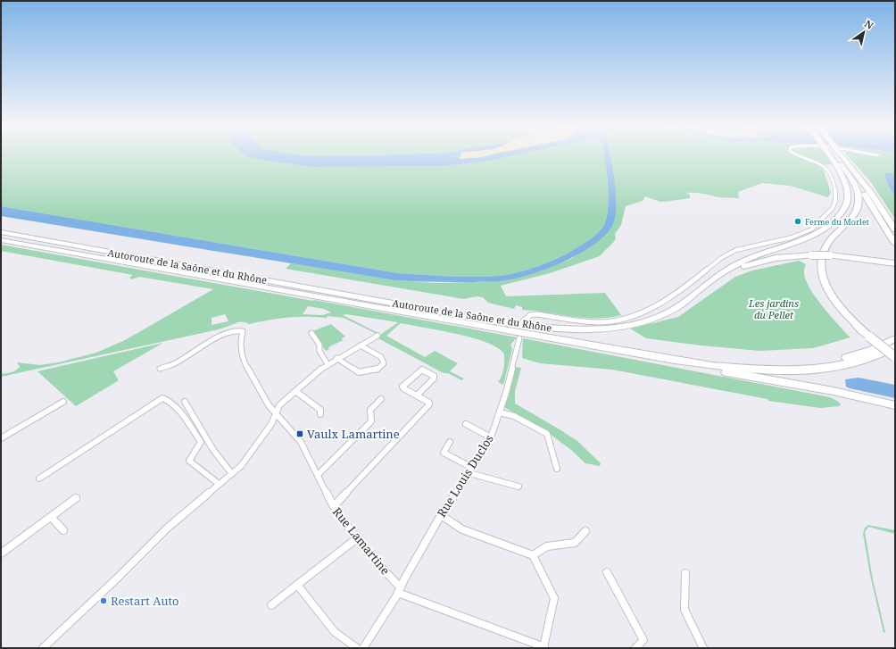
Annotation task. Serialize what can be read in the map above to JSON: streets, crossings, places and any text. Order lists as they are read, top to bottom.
{
  "streets": {
    "highway": ["Autoroute de la Saône et du Rhône"],
    "street": ["Rue Louis Duclos", "Rue Lamartine"]
  },
  "crossings": [
    ["Rue Louis Duclos", "Rue Lamartine"]
  ],
  "parks": ["Les jardins du Pellet"],
  "places": {
    "other": ["Ferme du Morlet", "Restart Auto"],
    "transit": ["Vaulx Lamartine"]
  },
  "north": "top right"
}
